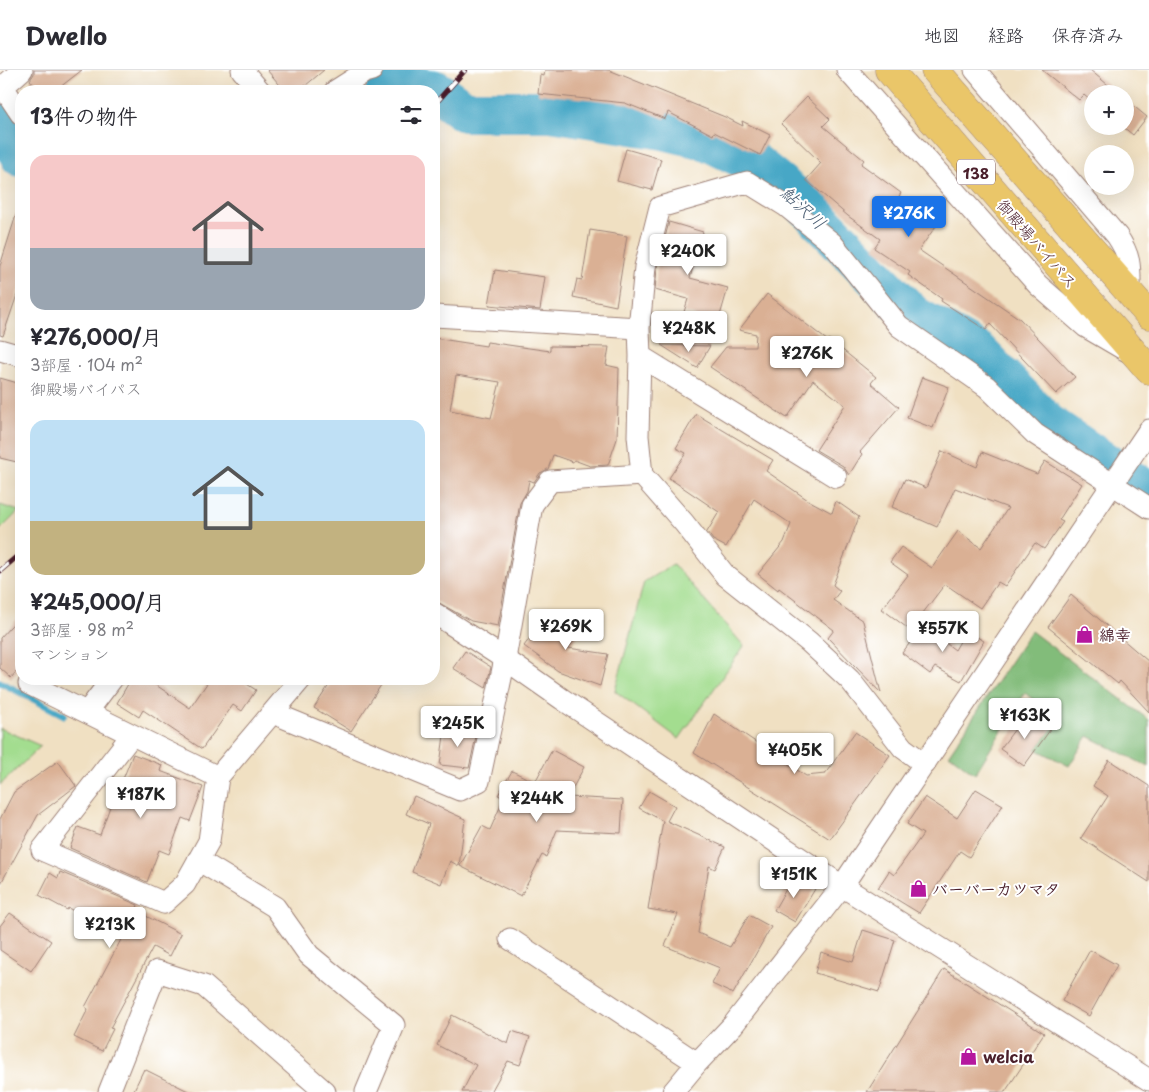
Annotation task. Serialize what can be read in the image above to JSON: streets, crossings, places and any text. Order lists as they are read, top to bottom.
{
  "streets": {
    "highway": ["138", "御殿場バイパス"]
  },
  "water": ["鮎沢川"],
  "places": {
    "shop": ["綿幸", "バーバーカツマタ", "welcia"]
  },
  "page": {
    "header": "Dwello",
    "nav": ["地図", "経路", "保存済み"],
    "map_buttons": ["+", "−"],
    "heading": "13件の物件",
    "list": [
      {
        "name": "¥276,000/月",
        "note": "3部屋 · 104 m² · 御殿場バイパス"
      },
      {
        "name": "¥245,000/月",
        "note": "3部屋 · 98 m² · マンション"
      }
    ],
    "price": [
      "¥276K",
      "¥240K",
      "¥248K",
      "¥276K",
      "¥269K",
      "¥557K",
      "¥163K",
      "¥245K",
      "¥405K",
      "¥187K",
      "¥244K",
      "¥151K",
      "¥213K"
    ]
  }
}
